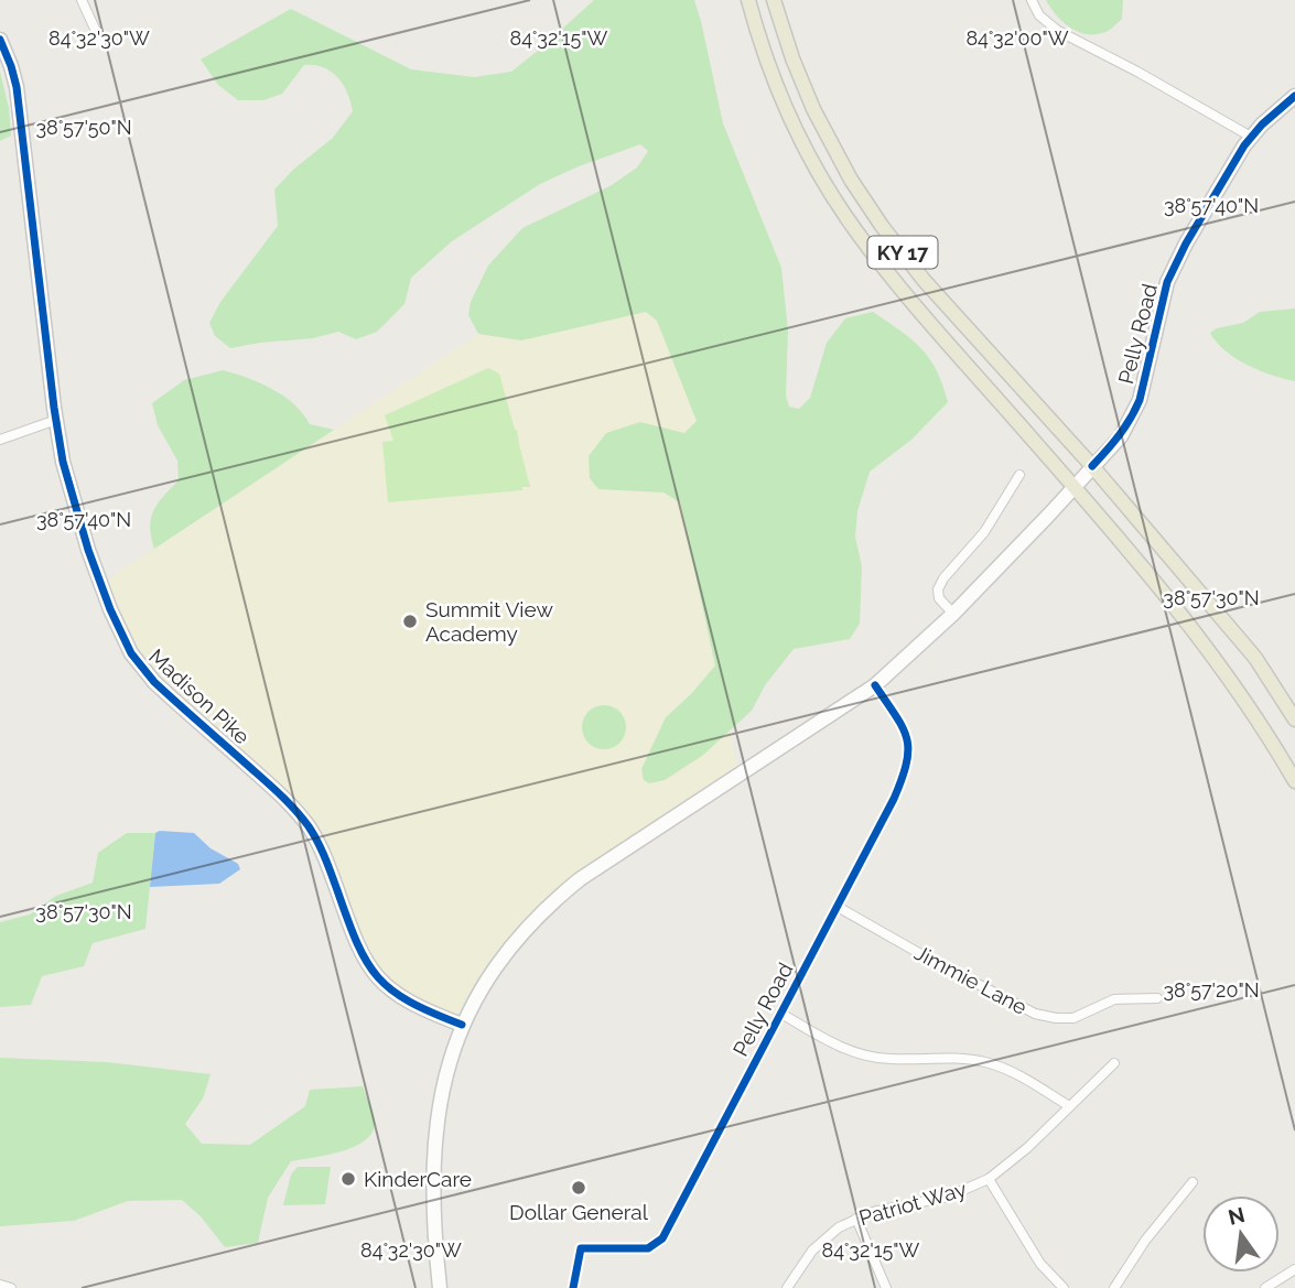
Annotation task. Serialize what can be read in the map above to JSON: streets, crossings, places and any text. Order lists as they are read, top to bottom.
{
  "streets": {
    "main road": ["KY 17"],
    "street": [
      "Pelly Road",
      "Madison Pike",
      "Jimmie Lane",
      "Patriot Way"
    ]
  },
  "crossings": [
    ["KY 17", "Pelly Road"],
    ["Pelly Road", "Jimmie Lane"]
  ],
  "places": ["Summit View Academy", "KinderCare", "Dollar General"],
  "north": "top",
  "coordinates": [
    "84°32'30\"W",
    "84°32'15\"W",
    "84°32'00\"W",
    "38°57'50\"N",
    "38°57'40\"N",
    "38°57'30\"N",
    "38°57'20\"N"
  ]
}
